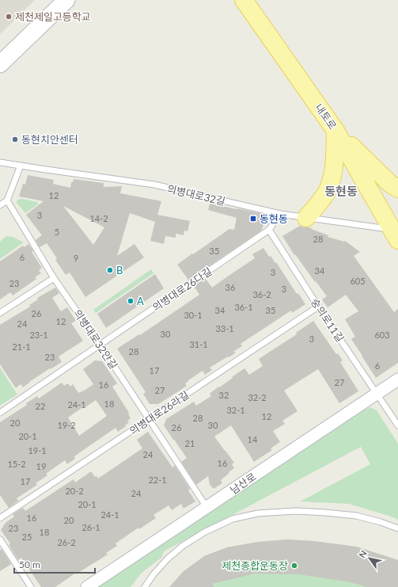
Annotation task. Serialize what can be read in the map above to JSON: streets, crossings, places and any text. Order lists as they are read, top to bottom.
{
  "streets": {
    "main road": ["내토로"],
    "street": ["남산로"],
    "lane": [
      "의병대로32길",
      "의병대로26다길",
      "숭의로11길",
      "의병대로32안길",
      "의병대로26라길"
    ]
  },
  "crossings": [
    ["내토로", "의병대로32길"],
    ["의병대로26다길", "숭의로11길"],
    ["의병대로26다길", "의병대로32안길"],
    ["숭의로11길", "의병대로26라길"],
    ["숭의로11길", "남산로"],
    ["의병대로32안길", "의병대로26라길"],
    ["의병대로32안길", "남산로"]
  ],
  "districts": ["동현동"],
  "places": {
    "other": [
      "제천제일고등학교",
      "동현치안센터",
      "B",
      "A",
      "제천종합운동장"
    ],
    "transit": ["동현동"]
  },
  "house_numbers": [
    "12",
    "3",
    "14-2",
    "5",
    "28",
    "35",
    "6",
    "9",
    "34",
    "3",
    "605",
    "23",
    "36",
    "3",
    "36-2",
    "36-1",
    "34",
    "35",
    "26",
    "30-1",
    "12",
    "24",
    "33-1",
    "30",
    "23-1",
    "603",
    "3",
    "31-1",
    "21-1",
    "28",
    "23",
    "6",
    "17",
    "27",
    "16",
    "27",
    "32",
    "32-2",
    "18",
    "24-1",
    "22",
    "32-1",
    "12",
    "28",
    "20",
    "19-2",
    "30",
    "26",
    "20-1",
    "14",
    "21",
    "19-1",
    "24",
    "16",
    "15-2",
    "19",
    "22-1",
    "17",
    "20-2",
    "24",
    "20-1",
    "24-1",
    "16",
    "20",
    "26-1",
    "23",
    "18",
    "25",
    "26-2"
  ],
  "scale_bar": "50 m",
  "north": "top left"
}
